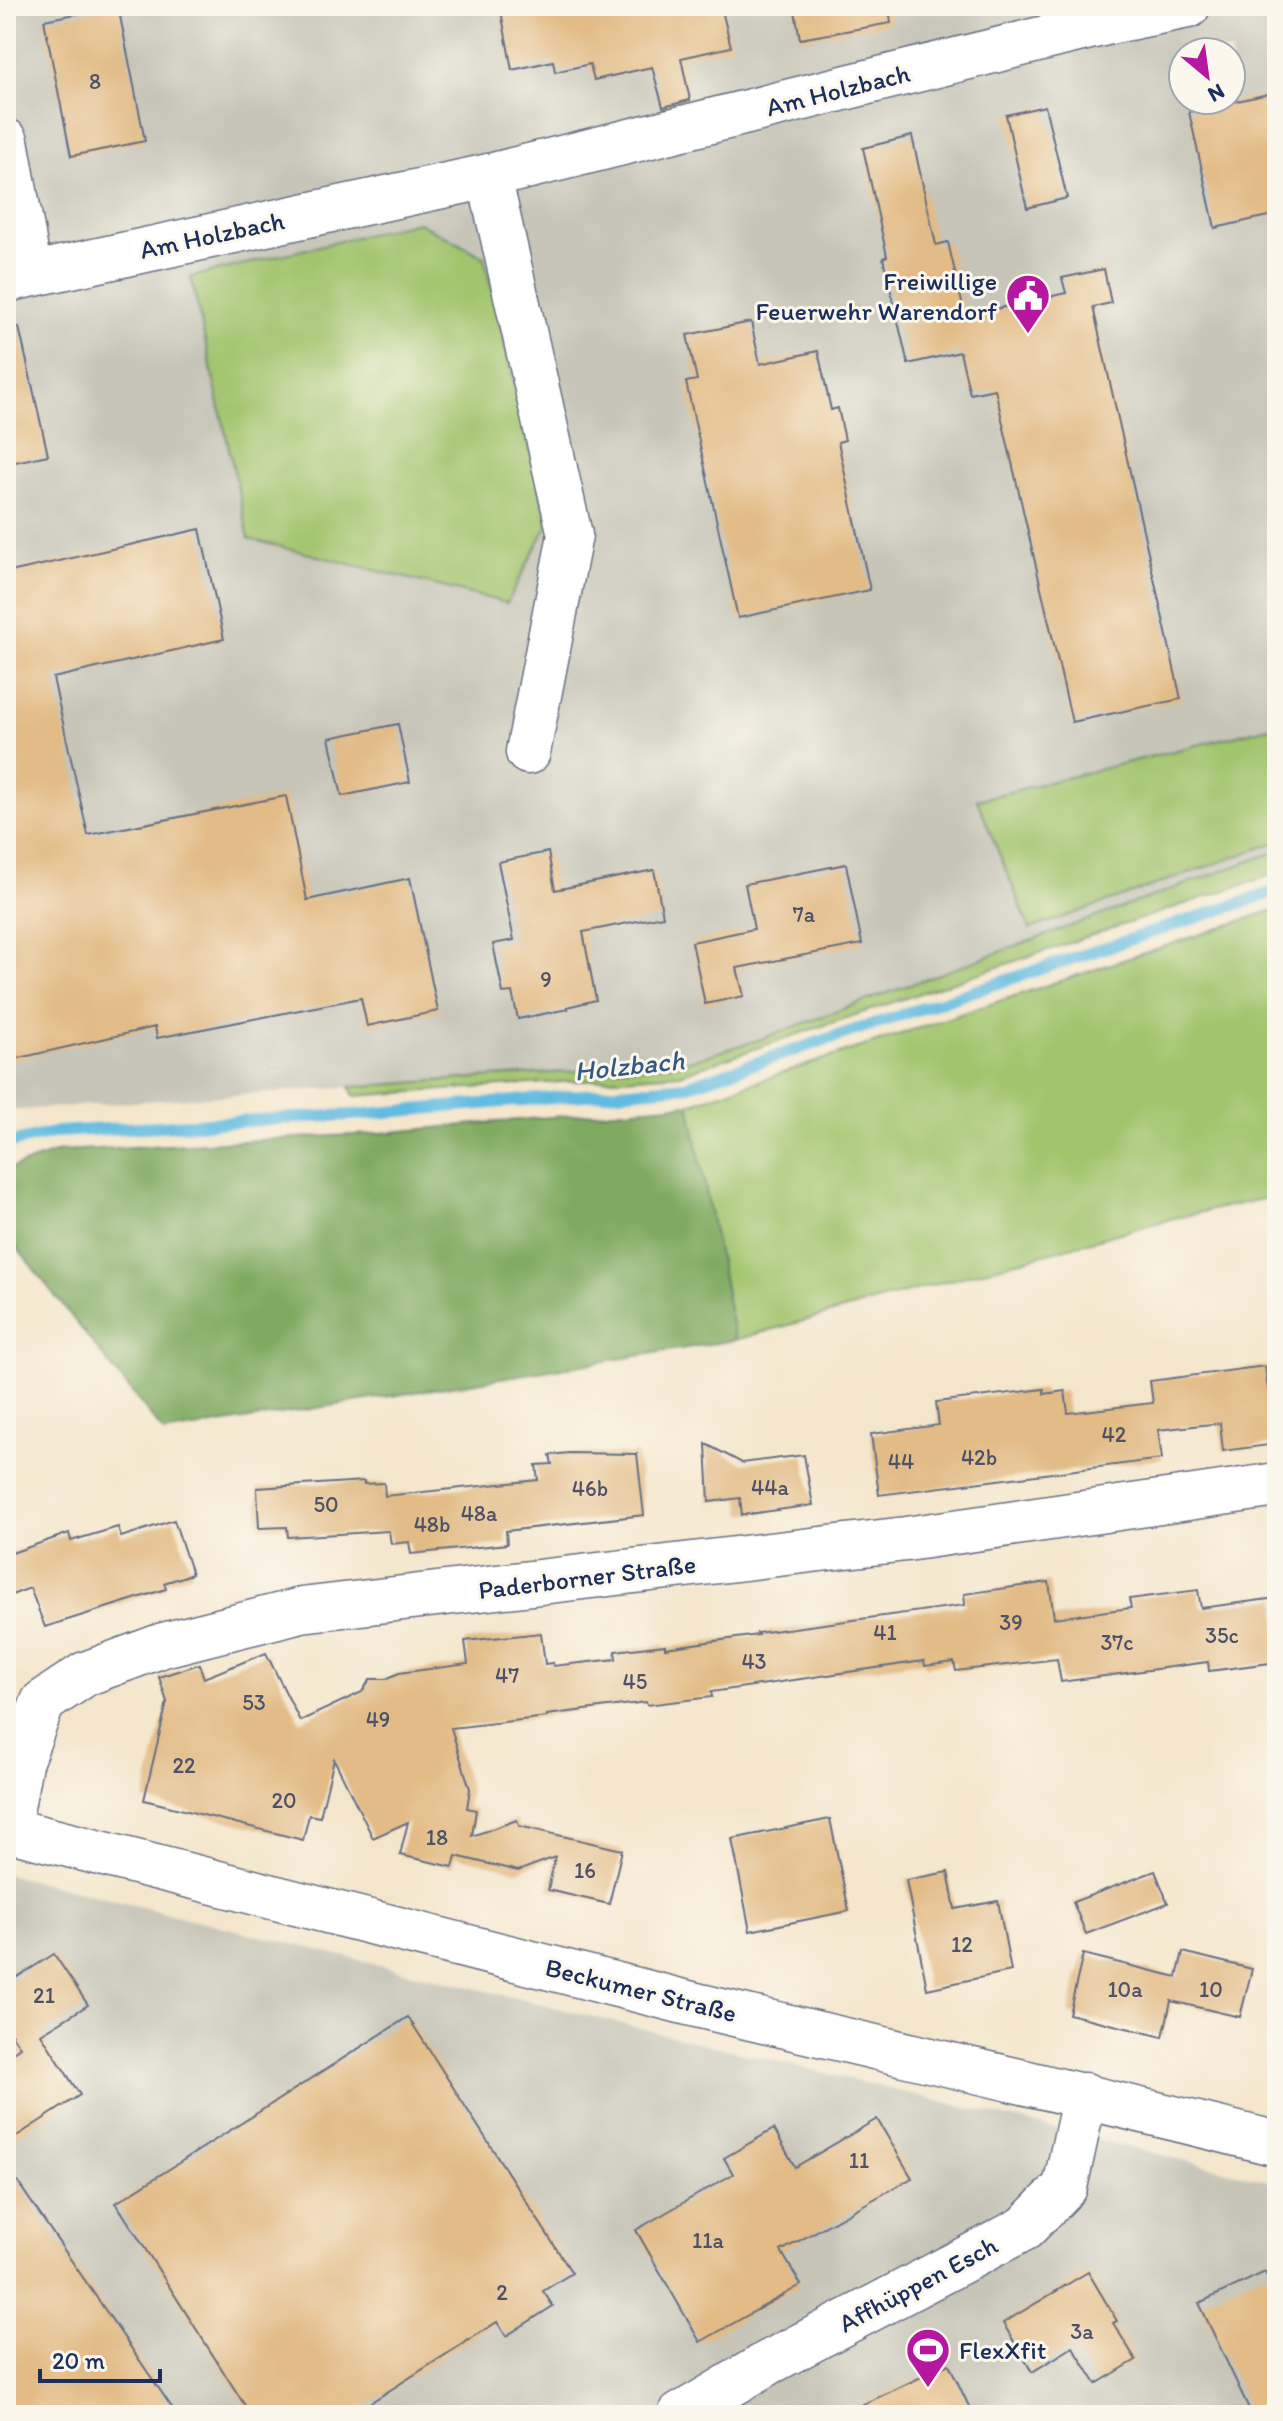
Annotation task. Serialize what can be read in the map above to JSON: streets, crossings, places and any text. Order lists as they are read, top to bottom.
{
  "streets": {
    "street": [
      "Am Holzbach",
      "Paderborner Straße",
      "Beckumer Straße",
      "Affhüppen Esch"
    ]
  },
  "crossings": [
    ["Paderborner Straße", "Beckumer Straße"],
    ["Beckumer Straße", "Affhüppen Esch"]
  ],
  "water": ["Holzbach"],
  "places": {
    "public building": ["Freiwillige Feuerwehr Warendorf"],
    "sports": ["FlexXfit"]
  },
  "house_numbers": [
    "8",
    "7a",
    "9",
    "42",
    "42b",
    "44",
    "44a",
    "46b",
    "50",
    "48a",
    "48b",
    "39",
    "41",
    "35c",
    "37c",
    "43",
    "47",
    "45",
    "53",
    "49",
    "22",
    "20",
    "18",
    "16",
    "12",
    "10a",
    "10",
    "21",
    "11",
    "11a",
    "2",
    "3a"
  ],
  "scale_bar": "20 m",
  "north": "bottom right"
}
